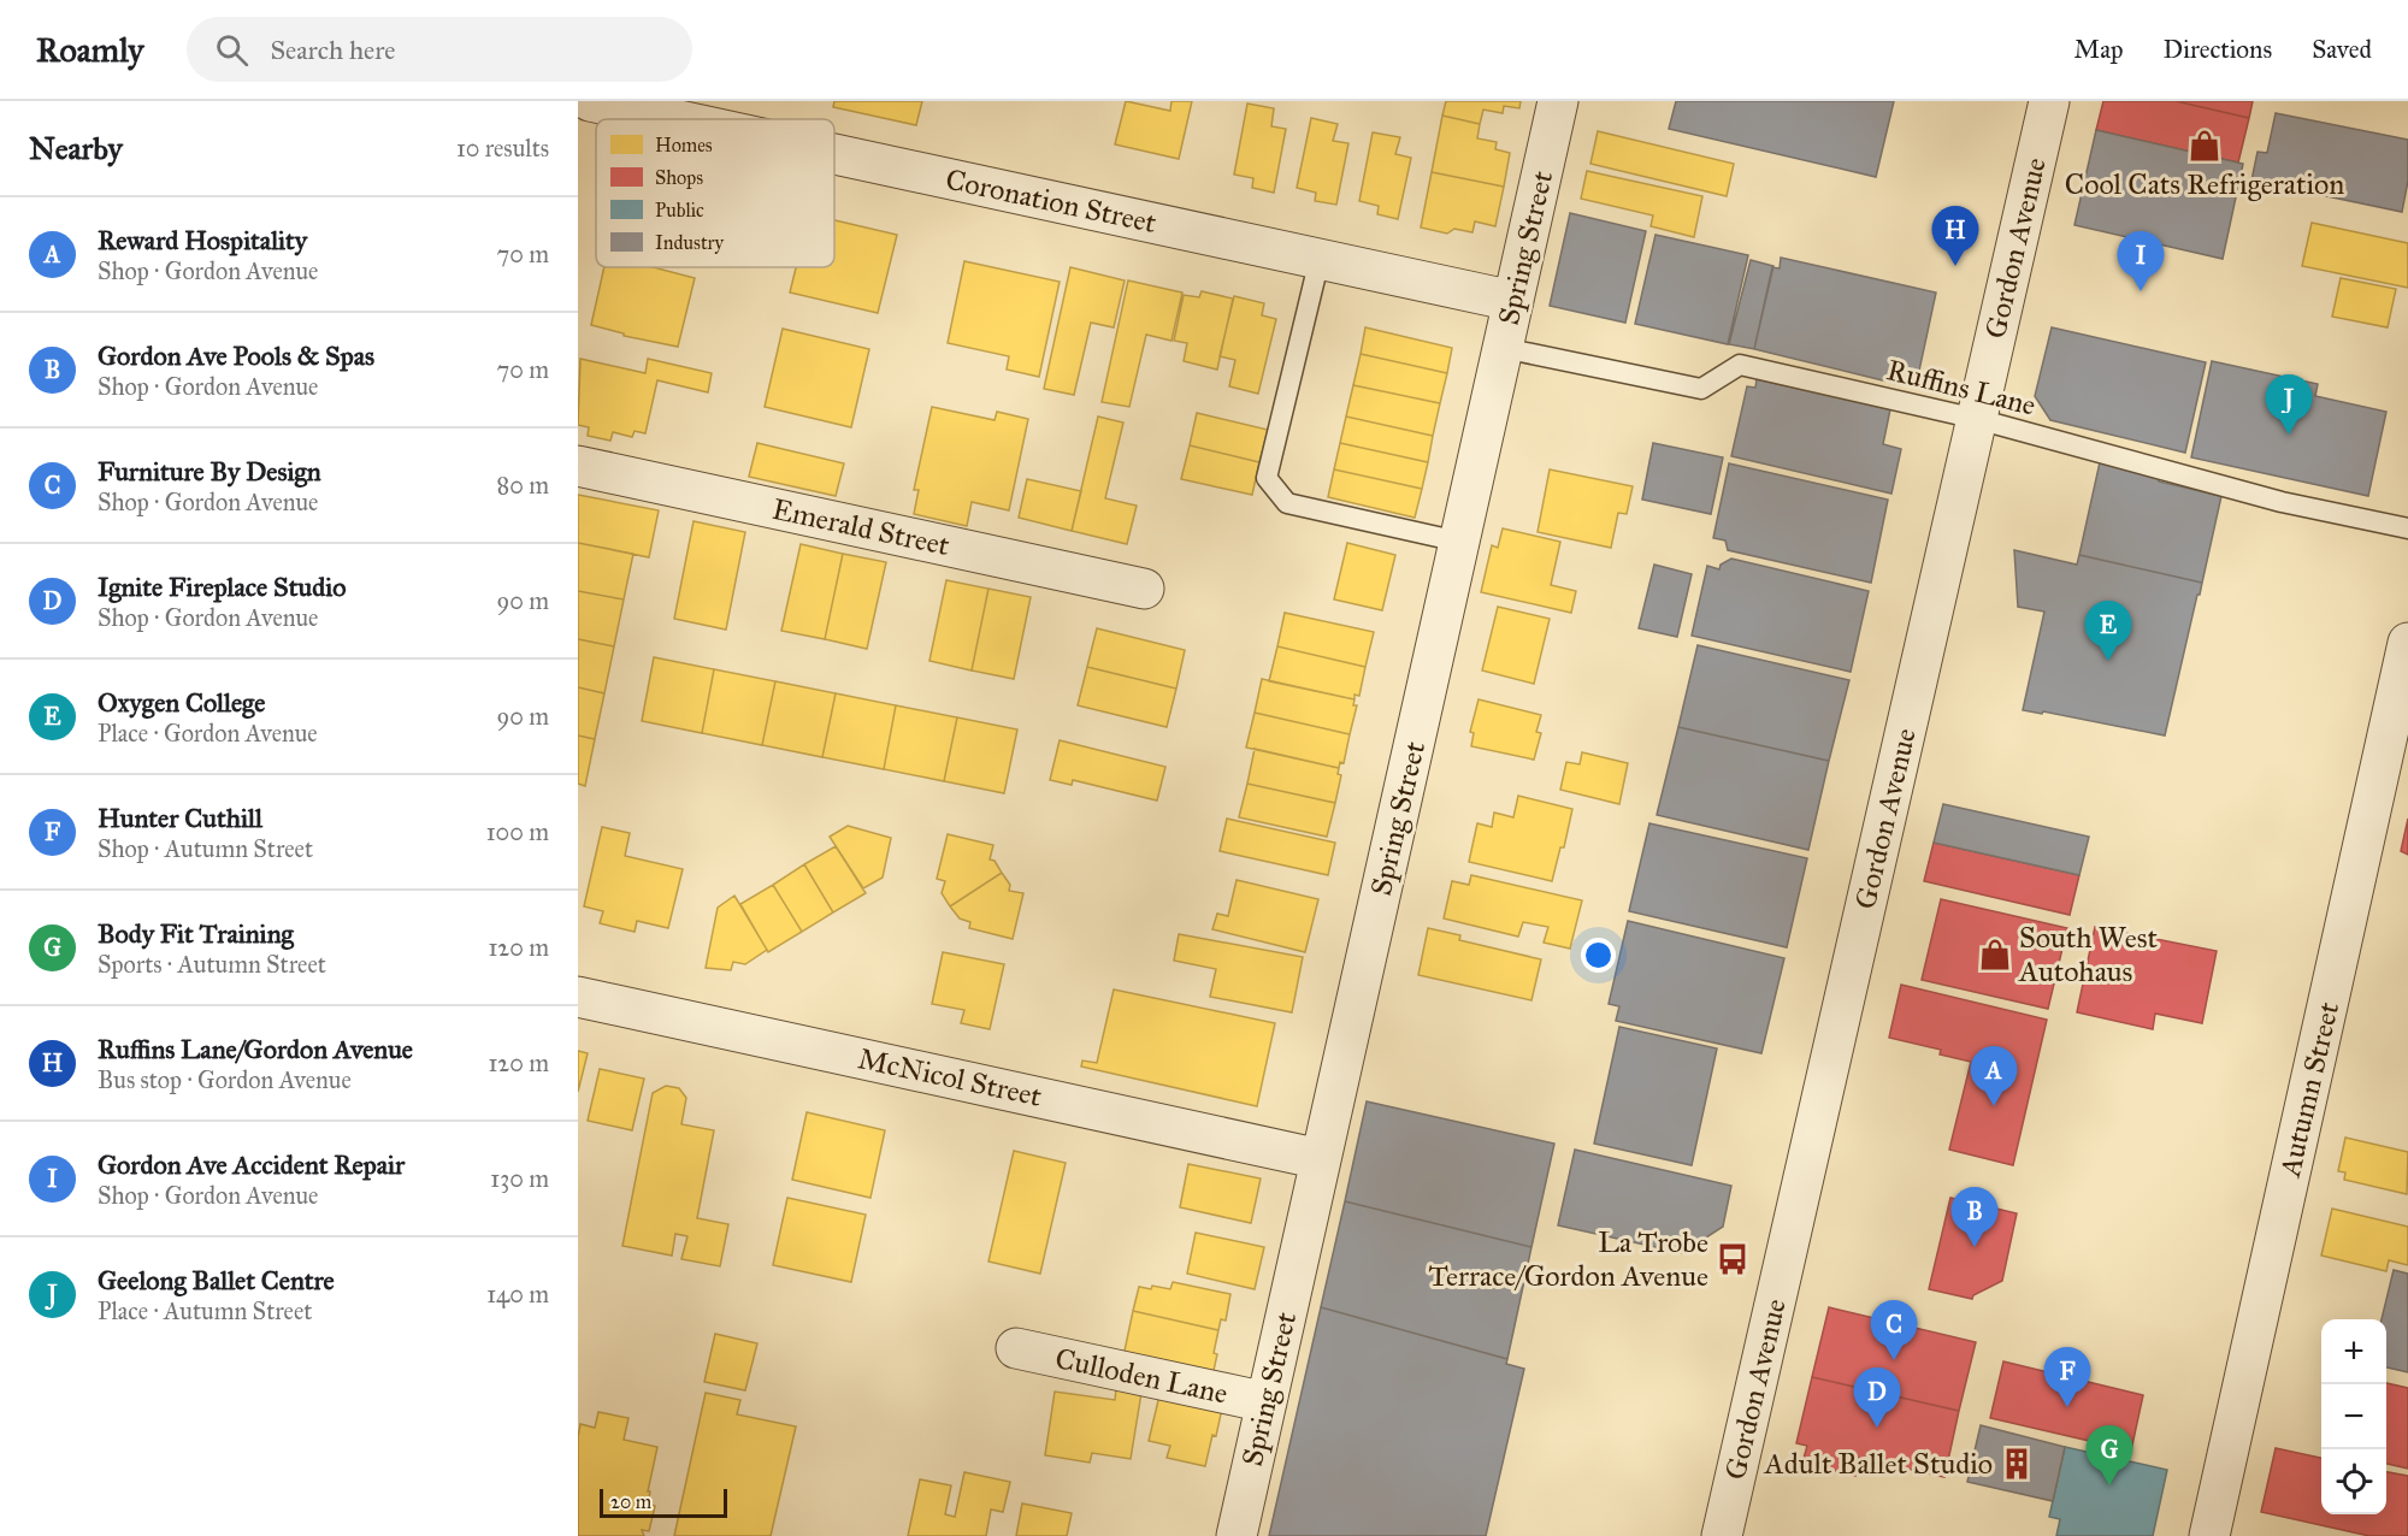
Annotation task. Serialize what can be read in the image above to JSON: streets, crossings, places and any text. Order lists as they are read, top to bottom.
{
  "streets": {
    "street": [
      "Coronation Street",
      "Spring Street",
      "Gordon Avenue",
      "Emerald Street",
      "McNicol Street",
      "Autumn Street",
      "Culloden Lane"
    ],
    "lane": ["Ruffins Lane"]
  },
  "crossings": [
    ["Coronation Street", "Spring Street"],
    ["Spring Street", "Ruffins Lane"],
    ["Spring Street", "McNicol Street"],
    ["Spring Street", "Culloden Lane"],
    ["Gordon Avenue", "Ruffins Lane"]
  ],
  "places": {
    "shop": ["Cool Cats Refrigeration", "South West Autohaus"],
    "bus stop": ["La Trobe Terrace/Gordon Avenue"],
    "building": ["Adult Ballet Studio"]
  },
  "legend": [
    "Homes",
    "Shops",
    "Public",
    "Industry"
  ],
  "scale_bar": "20 m",
  "page": {
    "header": "Roamly",
    "search": "Search here",
    "nav": ["Map", "Directions", "Saved"],
    "heading": ["Nearby", "10 results"],
    "list": [
      {
        "mark": "A",
        "name": "Reward Hospitality",
        "note": "Shop · Gordon Avenue",
        "value": "70 m"
      },
      {
        "mark": "B",
        "name": "Gordon Ave Pools & Spas",
        "note": "Shop · Gordon Avenue",
        "value": "70 m"
      },
      {
        "mark": "C",
        "name": "Furniture By Design",
        "note": "Shop · Gordon Avenue",
        "value": "80 m"
      },
      {
        "mark": "D",
        "name": "Ignite Fireplace Studio",
        "note": "Shop · Gordon Avenue",
        "value": "90 m"
      },
      {
        "mark": "E",
        "name": "Oxygen College",
        "note": "Place · Gordon Avenue",
        "value": "90 m"
      },
      {
        "mark": "F",
        "name": "Hunter Cuthill",
        "note": "Shop · Autumn Street",
        "value": "100 m"
      },
      {
        "mark": "G",
        "name": "Body Fit Training",
        "note": "Sports · Autumn Street",
        "value": "120 m"
      },
      {
        "mark": "H",
        "name": "Ruffins Lane/Gordon Avenue",
        "note": "Bus stop · Gordon Avenue",
        "value": "120 m"
      },
      {
        "mark": "I",
        "name": "Gordon Ave Accident Repair",
        "note": "Shop · Gordon Avenue",
        "value": "130 m"
      },
      {
        "mark": "J",
        "name": "Geelong Ballet Centre",
        "note": "Place · Autumn Street",
        "value": "140 m"
      }
    ],
    "pins": [
      "H",
      "I",
      "J",
      "E",
      "A",
      "B",
      "C",
      "F",
      "D",
      "G"
    ],
    "map_buttons": ["+", "−"],
    "scale": "20 m"
  }
}
